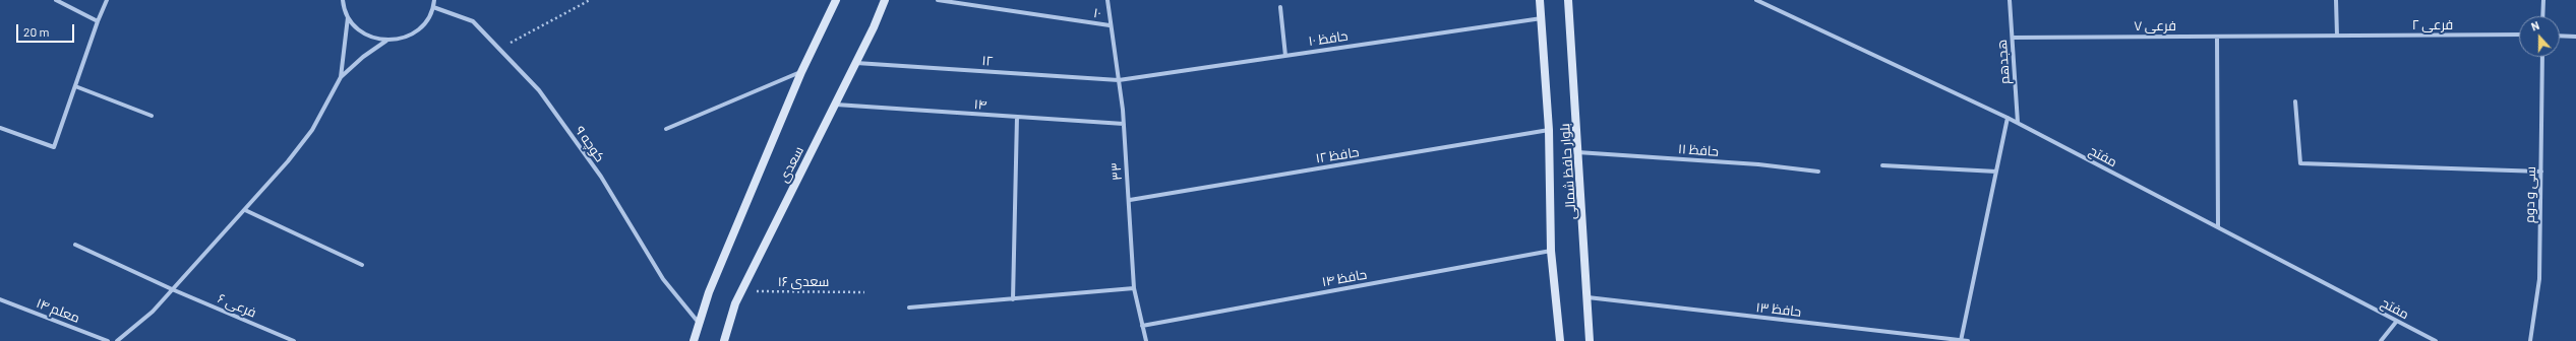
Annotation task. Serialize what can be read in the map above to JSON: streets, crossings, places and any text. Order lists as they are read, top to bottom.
{
  "streets": {
    "street": [
      "۱۰",
      "فرعی ۲",
      "فرعی ۷",
      "حافظ ۱۰",
      "۱۲",
      "هجدهم",
      "۱۴",
      "کوچه ۹",
      "حافظ ۱۱",
      "حافظ ۱۲",
      "مفتح",
      "سعدی",
      "۳۳",
      "بلوار حافظ شمالی",
      "سی و دوم",
      "حافظ ۱۴",
      "فرعی ۶",
      "حافظ ۱۳",
      "معلم ۱۴"
    ],
    "path": ["سعدی ۱۶"]
  },
  "crossings": [
    ["۱۰", "۳۳"],
    ["فرعی ۲", "فرعی ۷"],
    ["فرعی ۷", "هجدهم"],
    ["حافظ ۱۰", "۱۲"],
    ["حافظ ۱۰", "۳۳"],
    ["حافظ ۱۰", "بلوار حافظ شمالی"],
    ["۱۲", "سعدی"],
    ["۱۲", "۳۳"],
    ["هجدهم", "مفتح"],
    ["۱۴", "سعدی"],
    ["۱۴", "۳۳"],
    ["کوچه ۹", "سعدی"],
    ["حافظ ۱۱", "بلوار حافظ شمالی"],
    ["حافظ ۱۲", "۳۳"],
    ["حافظ ۱۲", "بلوار حافظ شمالی"],
    ["سعدی", "سعدی ۱۶"],
    ["۳۳", "حافظ ۱۴"],
    ["بلوار حافظ شمالی", "حافظ ۱۴"],
    ["بلوار حافظ شمالی", "حافظ ۱۳"]
  ],
  "scale_bar": "20 m",
  "north": "top"
}
